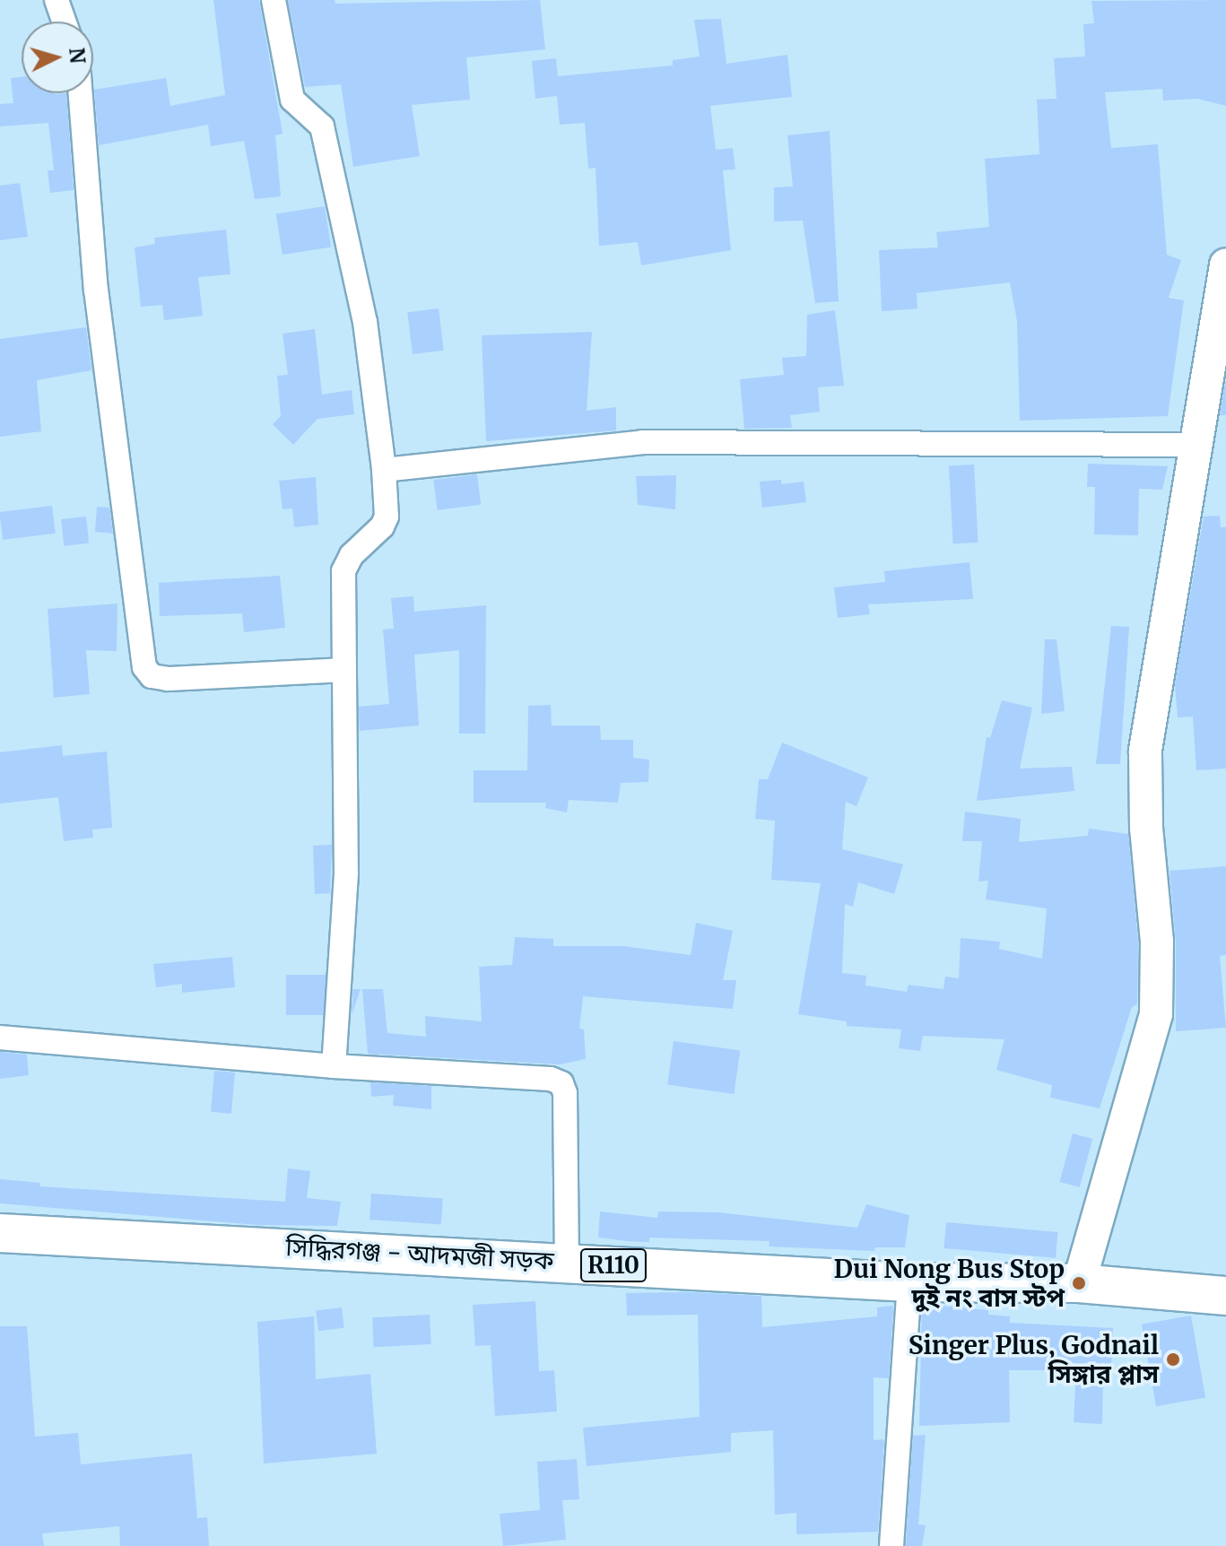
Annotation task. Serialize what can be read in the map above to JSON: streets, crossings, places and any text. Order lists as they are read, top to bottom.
{
  "streets": {
    "main road": ["সিদ্ধিরগঞ্জ - আদমজী সড়ক", "R110"]
  },
  "places": ["Dui Nong Bus Stop দুই নং বাস স্টপ", "Singer Plus, Godnail সিঙ্গার প্লাস"],
  "north": "right"
}
